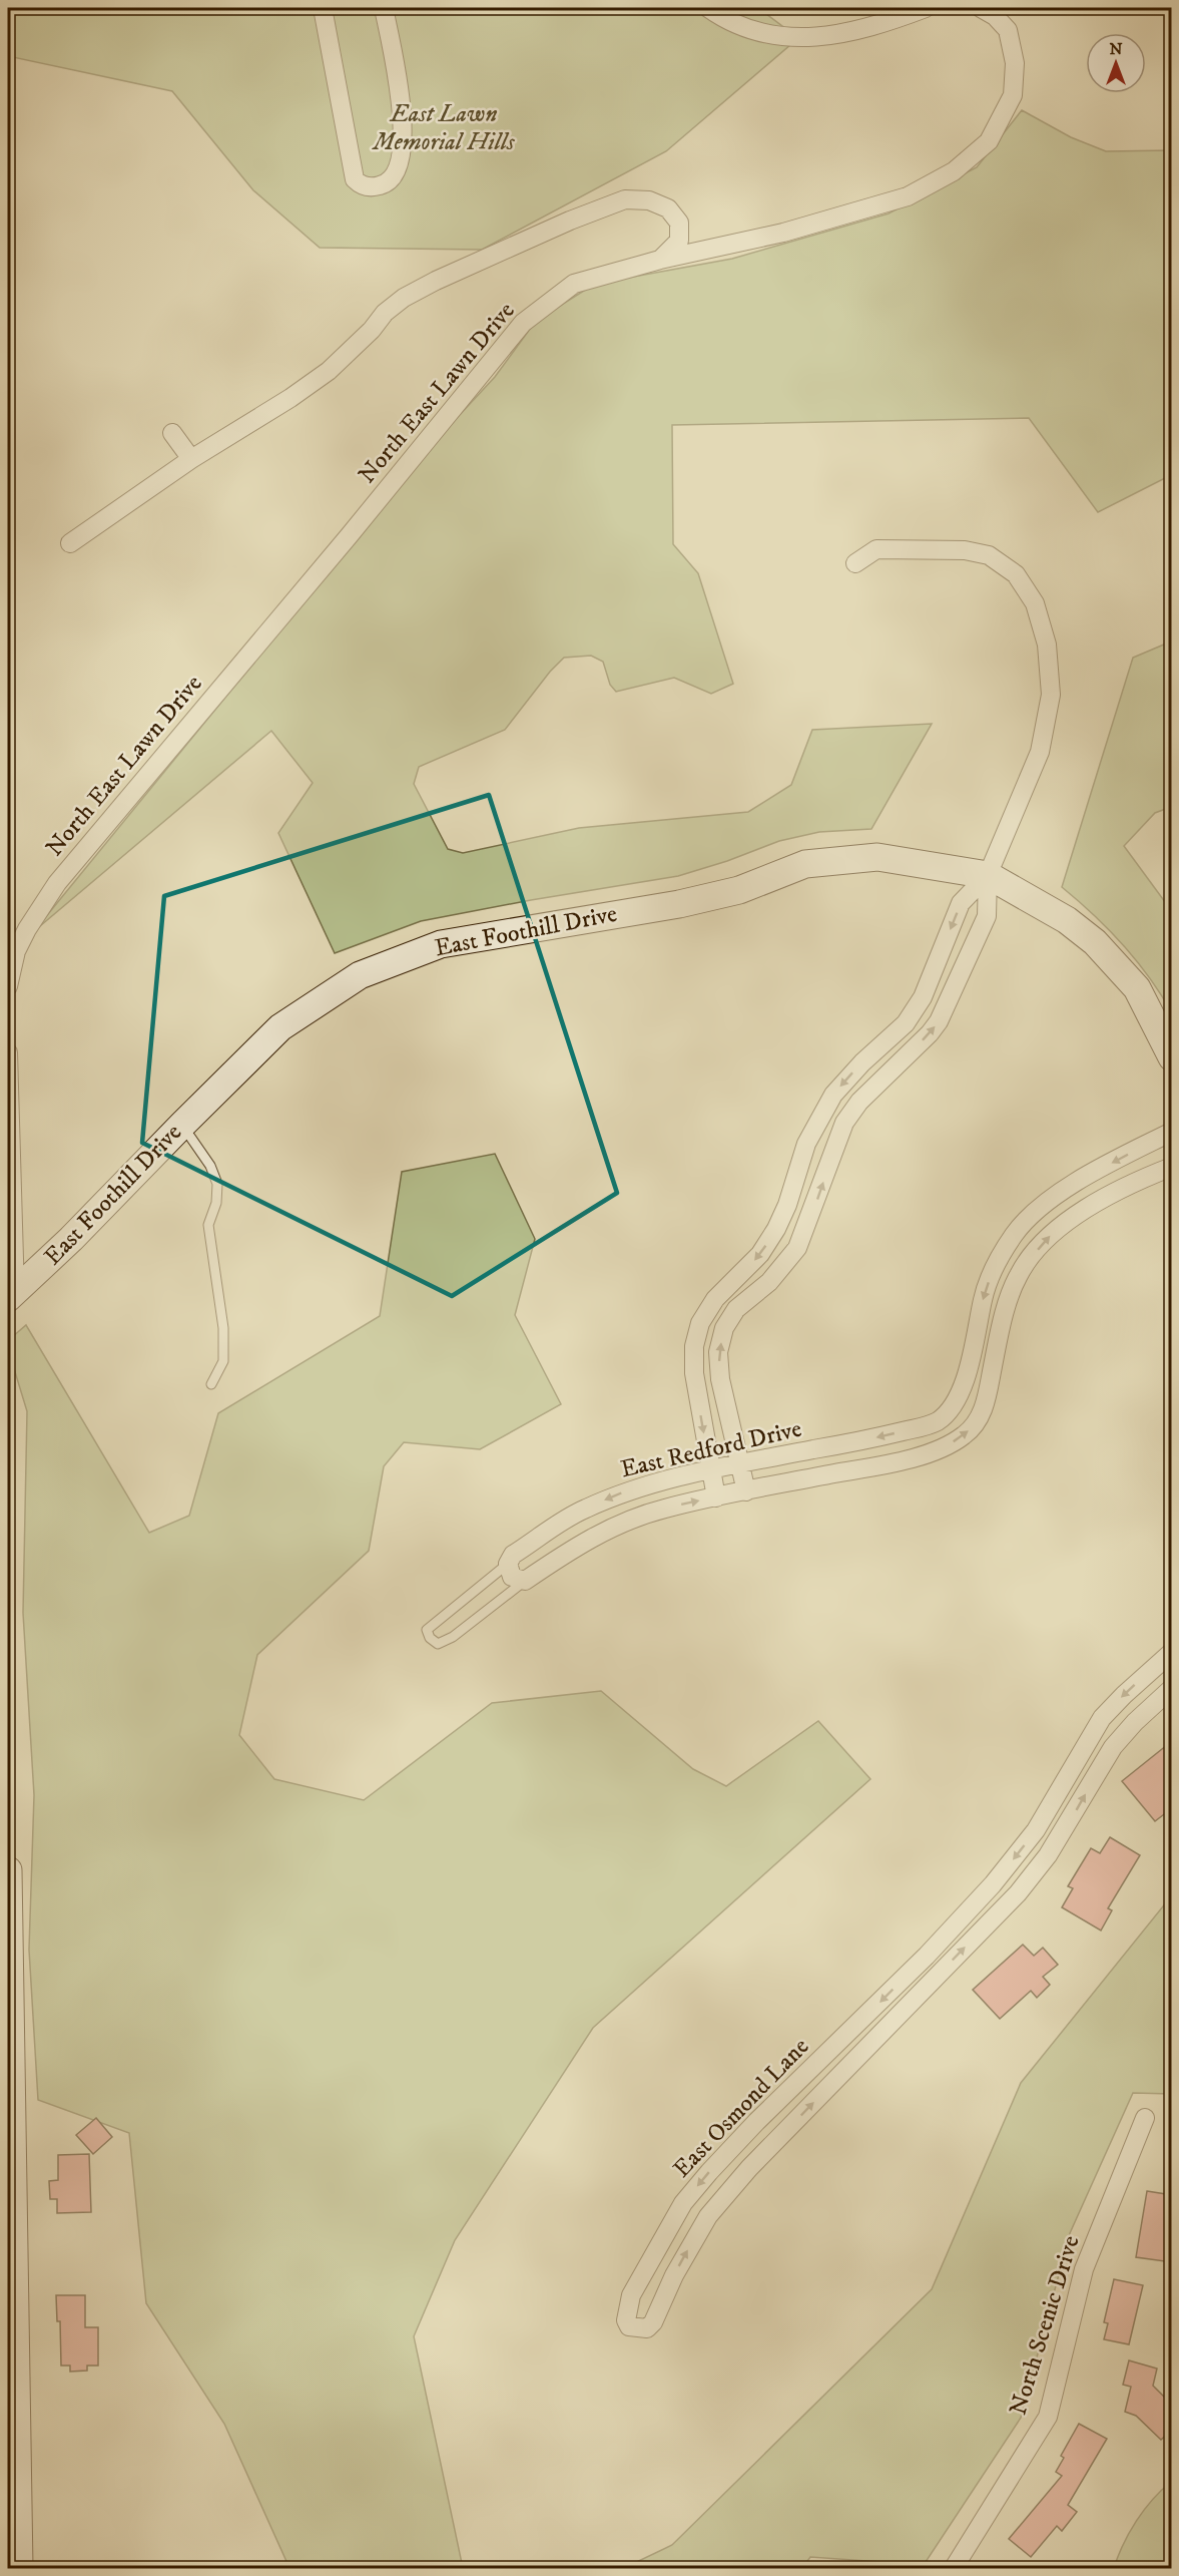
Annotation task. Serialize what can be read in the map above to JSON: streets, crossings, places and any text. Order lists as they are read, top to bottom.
{
  "streets": {
    "street": [
      "North East Lawn Drive",
      "East Foothill Drive",
      "East Redford Drive",
      "East Osmond Lane",
      "North Scenic Drive"
    ]
  },
  "parks": ["East Lawn Memorial Hills"],
  "north": "top"
}
